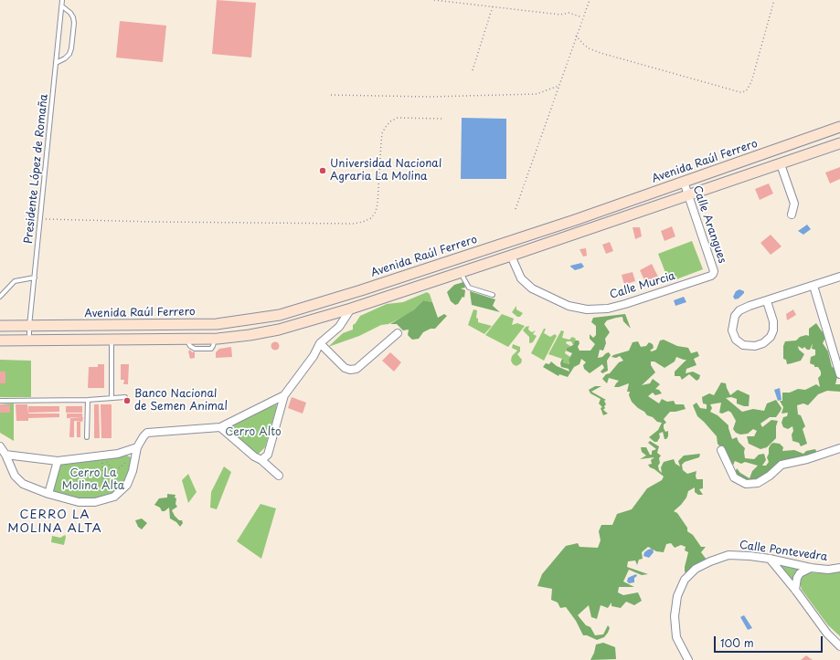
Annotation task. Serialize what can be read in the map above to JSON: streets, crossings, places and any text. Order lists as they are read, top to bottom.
{
  "streets": {
    "main road": ["Avenida Raúl Ferrero"],
    "street": ["Calle Arangues", "Calle Murcia", "Calle Pontevedra"],
    "lane": ["Presidente López de Romaña"]
  },
  "crossings": [
    ["Avenida Raúl Ferrero", "Presidente López de Romaña"],
    ["Avenida Raúl Ferrero", "Calle Arangues"],
    ["Calle Arangues", "Calle Murcia"]
  ],
  "districts": ["CERRO LA MOLINA ALTA"],
  "parks": ["Cerro Alto", "Cerro La Molina Alta"],
  "places": ["Universidad Nacional Agraria La Molina", "Banco Nacional de Semen Animal"],
  "scale_bar": "100 m"
}
